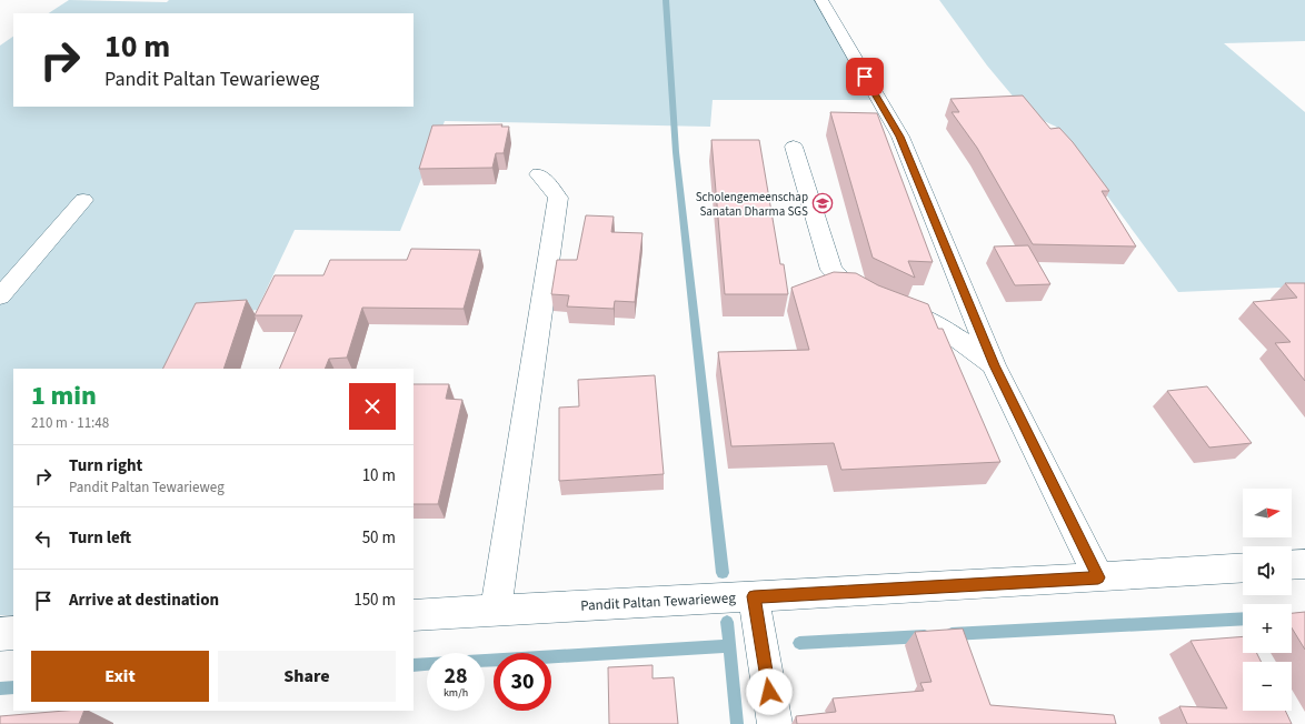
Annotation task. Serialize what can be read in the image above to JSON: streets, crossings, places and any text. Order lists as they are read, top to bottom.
{
  "streets": {
    "street": ["Pandit Paltan Tewarieweg"]
  },
  "places": {
    "school or university": ["Scholengemeenschap Sanatan Dharma SGS"]
  },
  "north": "right",
  "page": {
    "turn": ["10 m", "Pandit Paltan Tewarieweg"],
    "heading": ["1 min", "210 m · 11:48"],
    "list": [
      {
        "name": "Turn right",
        "note": "Pandit Paltan Tewarieweg",
        "value": "10 m"
      },
      {
        "name": "Turn left",
        "value": "50 m"
      },
      {
        "name": "Arrive at destination",
        "value": "150 m"
      }
    ],
    "map_buttons": ["+", "−"],
    "buttons": ["Exit", "Share"],
    "speed": "28 km/h",
    "limit": "30"
  }
}
